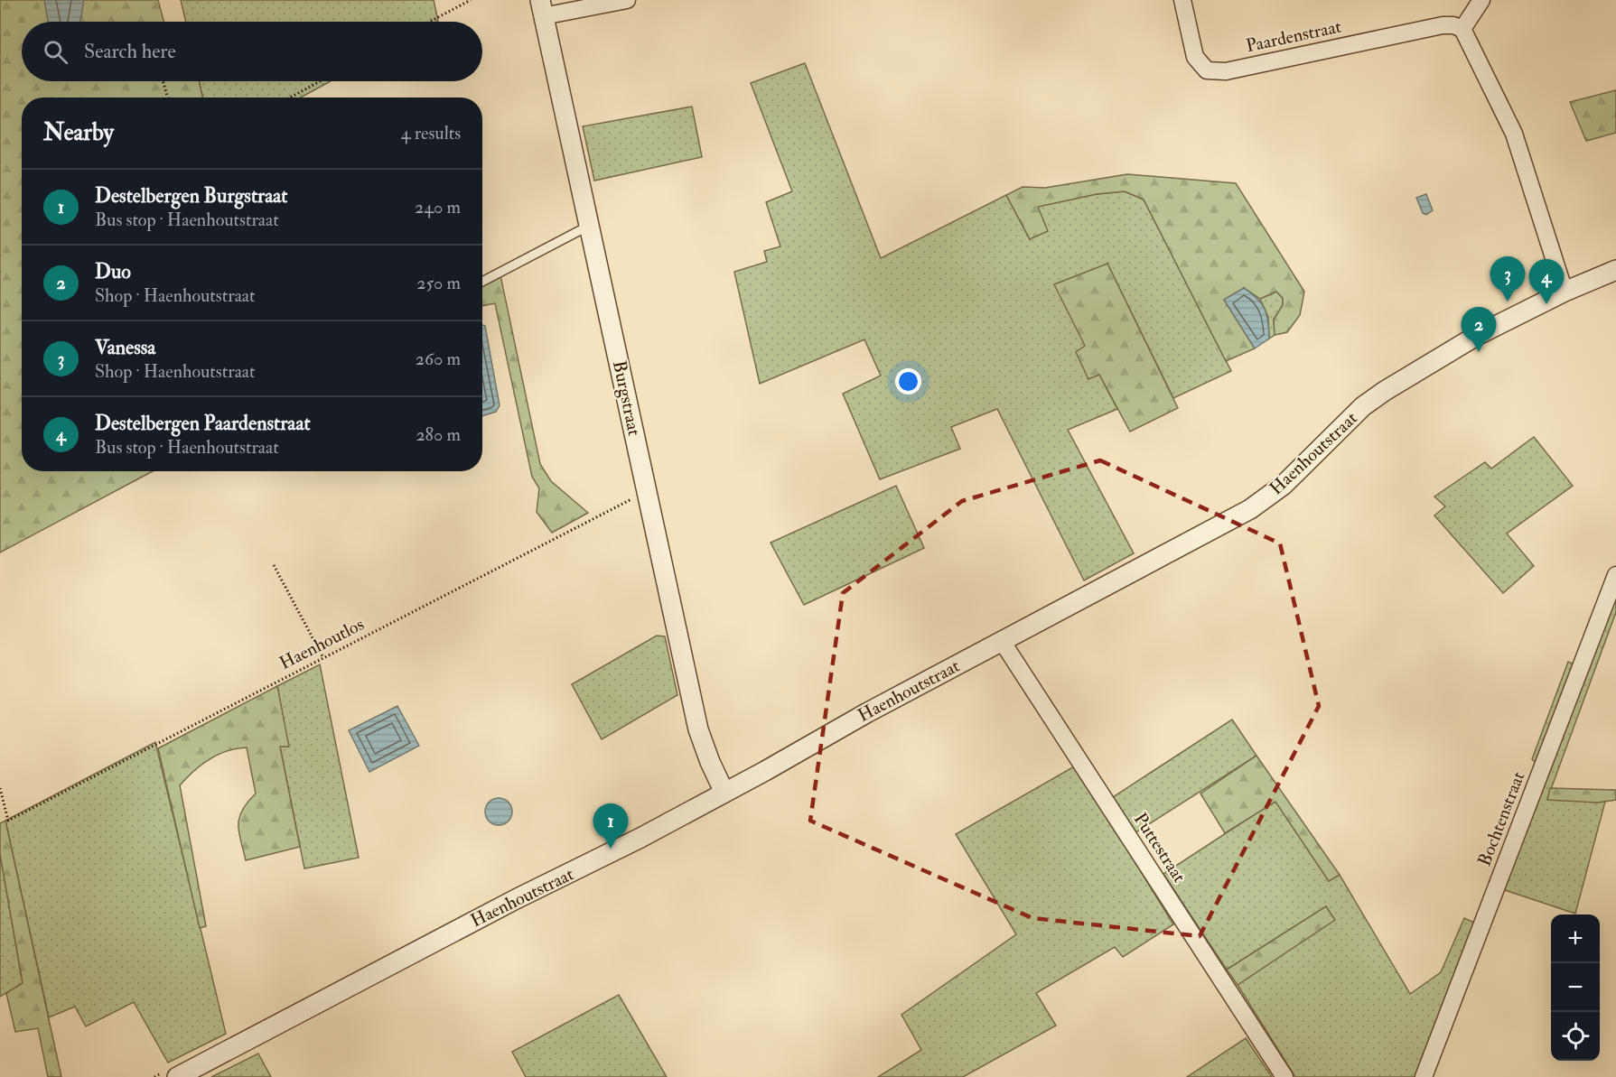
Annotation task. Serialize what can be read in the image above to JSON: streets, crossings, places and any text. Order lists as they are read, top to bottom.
{
  "streets": {
    "street": [
      "Paardenstraat",
      "Burgstraat",
      "Haenhoutstraat",
      "Bochtenstraat",
      "Puttestraat"
    ],
    "path": ["Haenhoutlos"]
  },
  "crossings": [
    ["Burgstraat", "Haenhoutstraat"],
    ["Burgstraat", "Haenhoutlos"],
    ["Haenhoutstraat", "Puttestraat"]
  ],
  "page": {
    "search": "Search here",
    "heading": ["Nearby", "4 results"],
    "list": [
      {
        "mark": "1",
        "name": "Destelbergen Burgstraat",
        "note": "Bus stop · Haenhoutstraat",
        "value": "240 m"
      },
      {
        "mark": "2",
        "name": "Duo",
        "note": "Shop · Haenhoutstraat",
        "value": "250 m"
      },
      {
        "mark": "3",
        "name": "Vanessa",
        "note": "Shop · Haenhoutstraat",
        "value": "260 m"
      },
      {
        "mark": "4",
        "name": "Destelbergen Paardenstraat",
        "note": "Bus stop · Haenhoutstraat",
        "value": "280 m"
      }
    ],
    "pins": [
      "3",
      "4",
      "2",
      "1"
    ],
    "map_buttons": ["+", "−"]
  }
}
